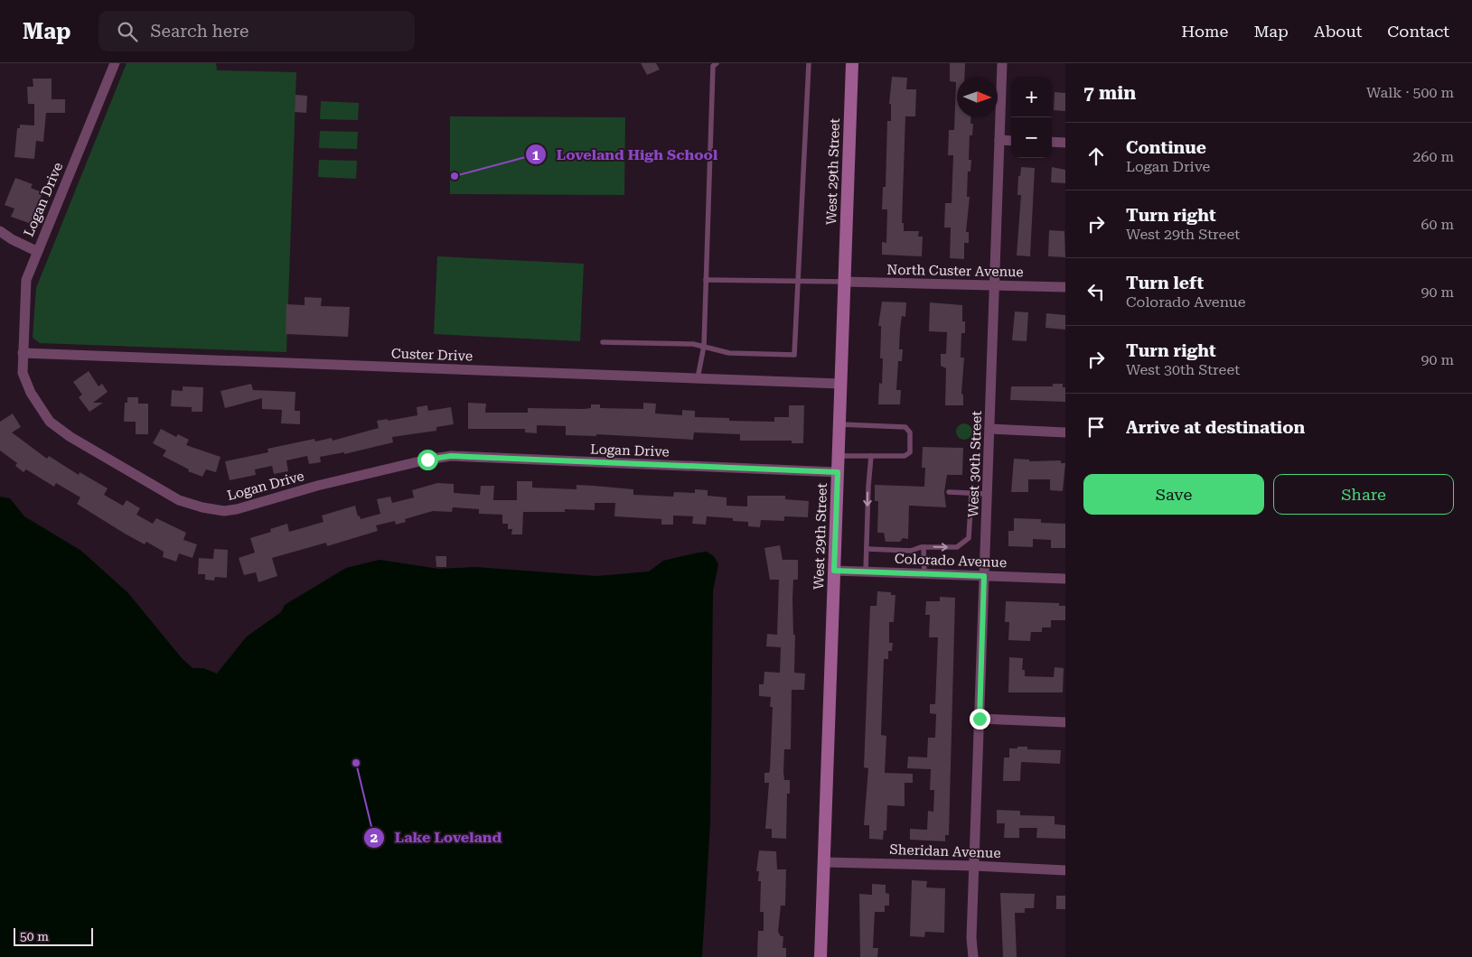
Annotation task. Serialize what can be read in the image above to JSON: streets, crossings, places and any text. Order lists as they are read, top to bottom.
{
  "streets": {
    "main road": ["West 29th Street"],
    "street": [
      "Logan Drive",
      "North Custer Avenue",
      "Custer Drive",
      "West 30th Street",
      "Colorado Avenue",
      "Sheridan Avenue"
    ]
  },
  "crossings": [
    ["West 29th Street", "Logan Drive"],
    ["West 29th Street", "North Custer Avenue"],
    ["West 29th Street", "Custer Drive"],
    ["West 29th Street", "Colorado Avenue"],
    ["West 29th Street", "Sheridan Avenue"],
    ["Logan Drive", "Custer Drive"],
    ["North Custer Avenue", "West 30th Street"],
    ["West 30th Street", "Colorado Avenue"],
    ["West 30th Street", "Sheridan Avenue"]
  ],
  "places": ["Loveland High School", "Lake Loveland"],
  "scale_bar": "50 m",
  "north": "right",
  "page": {
    "header": "Map",
    "search": "Search here",
    "nav": [
      "Home",
      "Map",
      "About",
      "Contact"
    ],
    "heading": ["7 min", "Walk · 500 m"],
    "map_buttons": ["+", "−"],
    "list": [
      ["Continue", "Logan Drive", "260 m"],
      ["Turn right", "West 29th Street", "60 m"],
      ["Turn left", "Colorado Avenue", "90 m"],
      ["Turn right", "West 30th Street", "90 m"],
      "Arrive at destination"
    ],
    "buttons": ["Save", "Share"],
    "scale": "50 m"
  }
}
